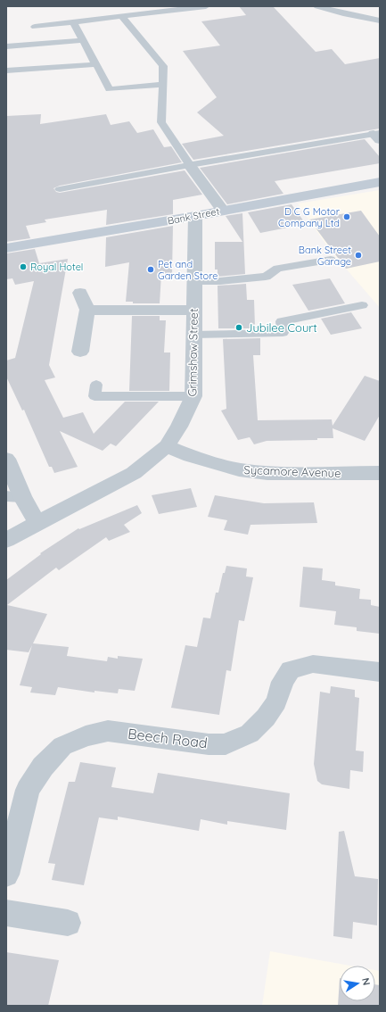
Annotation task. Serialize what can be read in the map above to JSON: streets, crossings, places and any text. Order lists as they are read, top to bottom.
{
  "streets": {
    "street": [
      "Bank Street",
      "Grimshaw Street",
      "Sycamore Avenue",
      "Beech Road"
    ]
  },
  "crossings": [
    ["Bank Street", "Grimshaw Street"],
    ["Grimshaw Street", "Sycamore Avenue"]
  ],
  "places": [
    "D C G Motor Company Ltd",
    "Bank Street Garage",
    "Royal Hotel",
    "Pet and Garden Store",
    "Jubilee Court"
  ],
  "north": "right"
}
